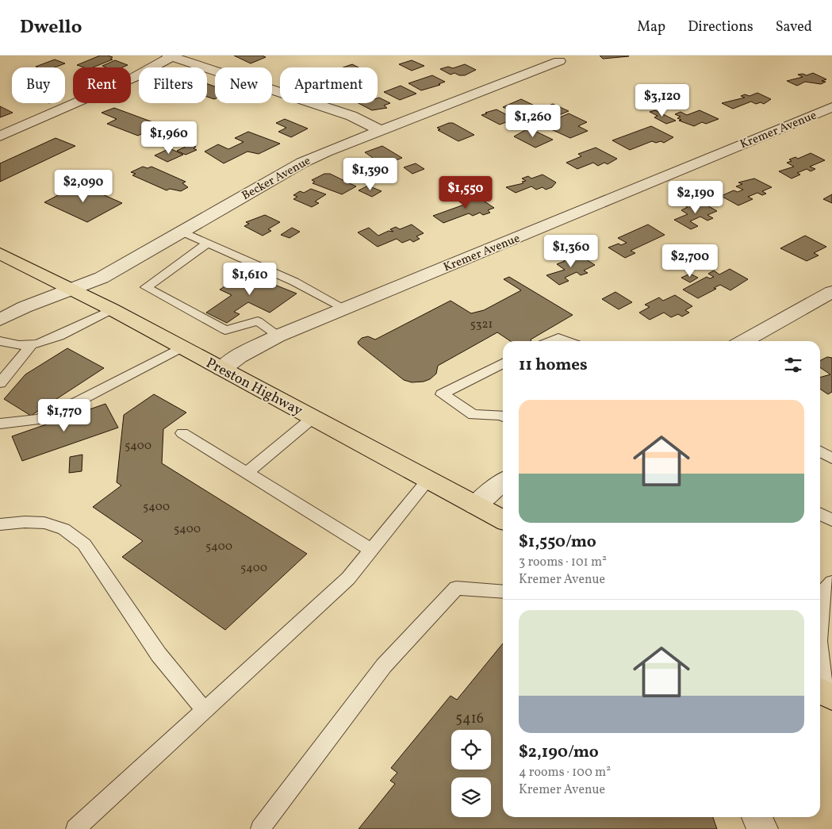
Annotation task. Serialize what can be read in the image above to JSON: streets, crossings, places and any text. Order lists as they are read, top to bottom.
{
  "streets": {
    "main road": ["Preston Highway"],
    "street": ["Kremer Avenue", "Becker Avenue"]
  },
  "crossings": [
    ["Kremer Avenue", "Preston Highway"],
    ["Becker Avenue", "Preston Highway"]
  ],
  "house_numbers": [
    "5321",
    "5400",
    "5400",
    "5400",
    "5400",
    "5400",
    "5416"
  ],
  "page": {
    "header": "Dwello",
    "nav": ["Map", "Directions", "Saved"],
    "chip": [
      "Buy",
      "Rent",
      "Filters",
      "New",
      "Apartment"
    ],
    "price": [
      "$3,120",
      "$1,260",
      "$1,960",
      "$1,390",
      "$2,090",
      "$1,550",
      "$2,190",
      "$1,360",
      "$2,700",
      "$1,610",
      "$1,770"
    ],
    "heading": "11 homes",
    "list": [
      {
        "name": "$1,550/mo",
        "note": "3 rooms · 101 m² · Kremer Avenue"
      },
      {
        "name": "$2,190/mo",
        "note": "4 rooms · 100 m² · Kremer Avenue"
      }
    ]
  }
}
